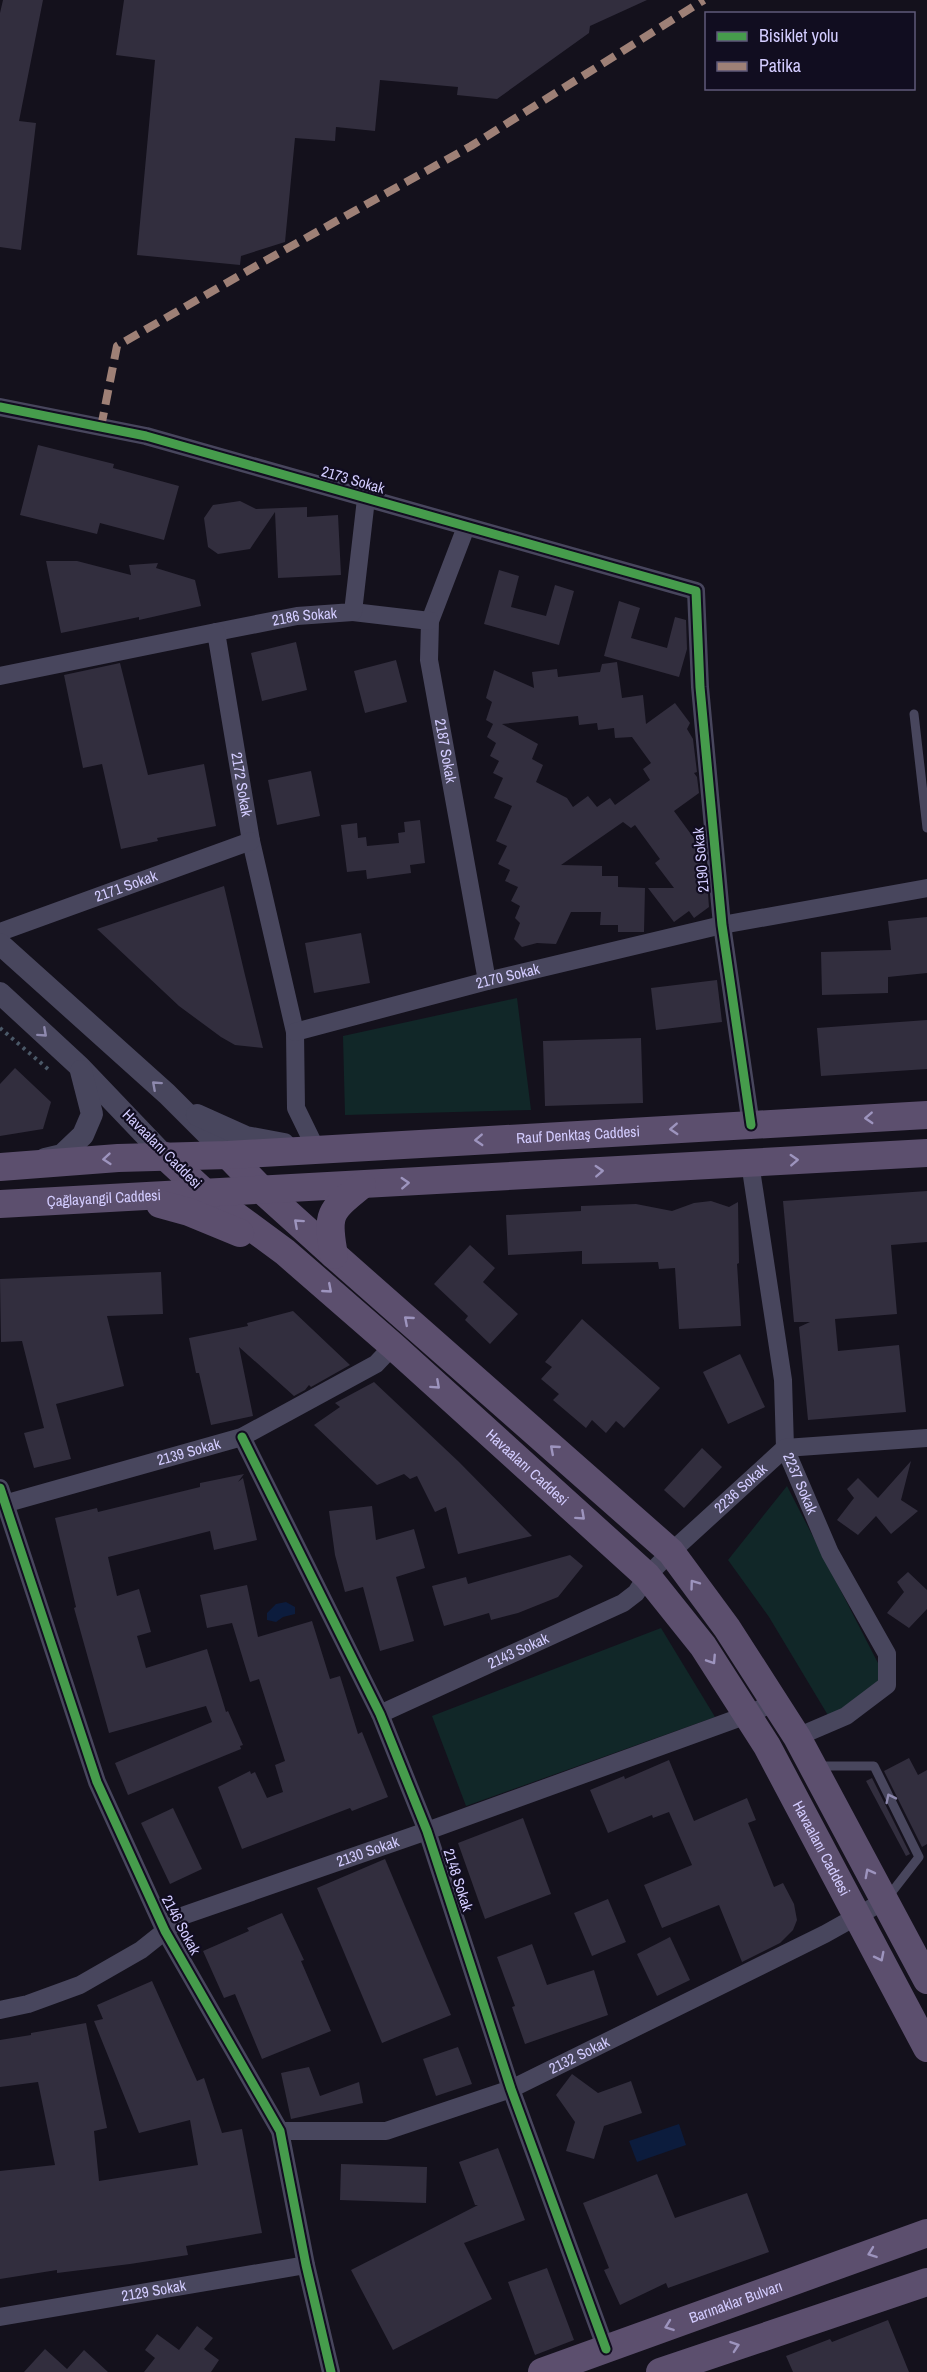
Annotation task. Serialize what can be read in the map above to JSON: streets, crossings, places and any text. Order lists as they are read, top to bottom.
{
  "streets": {
    "main road": [
      "Rauf Denktaş Caddesi",
      "Havaalanı Caddesi",
      "Çağlayangil Caddesi",
      "Barınaklar Bulvarı"
    ],
    "street": [
      "2173 Sokak",
      "2186 Sokak",
      "2187 Sokak",
      "2172 Sokak",
      "2190 Sokak",
      "2171 Sokak",
      "2170 Sokak",
      "2139 Sokak",
      "2237 Sokak",
      "2236 Sokak",
      "2143 Sokak",
      "2130 Sokak",
      "2148 Sokak",
      "2146 Sokak",
      "2132 Sokak",
      "2129 Sokak"
    ]
  },
  "crossings": [
    ["2173 Sokak", "2186 Sokak"],
    ["2173 Sokak", "2187 Sokak"],
    ["2173 Sokak", "2190 Sokak"],
    ["2186 Sokak", "2172 Sokak"],
    ["2187 Sokak", "2170 Sokak"],
    ["2172 Sokak", "2171 Sokak"],
    ["2172 Sokak", "2170 Sokak"],
    ["2172 Sokak", "Rauf Denktaş Caddesi"],
    ["2190 Sokak", "2170 Sokak"],
    ["2190 Sokak", "Rauf Denktaş Caddesi"],
    ["Rauf Denktaş Caddesi", "Havaalanı Caddesi"],
    ["Havaalanı Caddesi", "Çağlayangil Caddesi"],
    ["Havaalanı Caddesi", "2139 Sokak"],
    ["Havaalanı Caddesi", "2237 Sokak"],
    ["Havaalanı Caddesi", "2236 Sokak"],
    ["Havaalanı Caddesi", "2143 Sokak"],
    ["Havaalanı Caddesi", "2130 Sokak"],
    ["Havaalanı Caddesi", "2132 Sokak"],
    ["2139 Sokak", "2148 Sokak"],
    ["2139 Sokak", "2146 Sokak"],
    ["2237 Sokak", "2236 Sokak"],
    ["2236 Sokak", "2143 Sokak"],
    ["2143 Sokak", "2148 Sokak"],
    ["2130 Sokak", "2148 Sokak"],
    ["2130 Sokak", "2146 Sokak"],
    ["2148 Sokak", "2132 Sokak"],
    ["2148 Sokak", "Barınaklar Bulvarı"],
    ["2146 Sokak", "2132 Sokak"],
    ["2146 Sokak", "2129 Sokak"]
  ],
  "legend": ["Bisiklet yolu", "Patika"]
}
